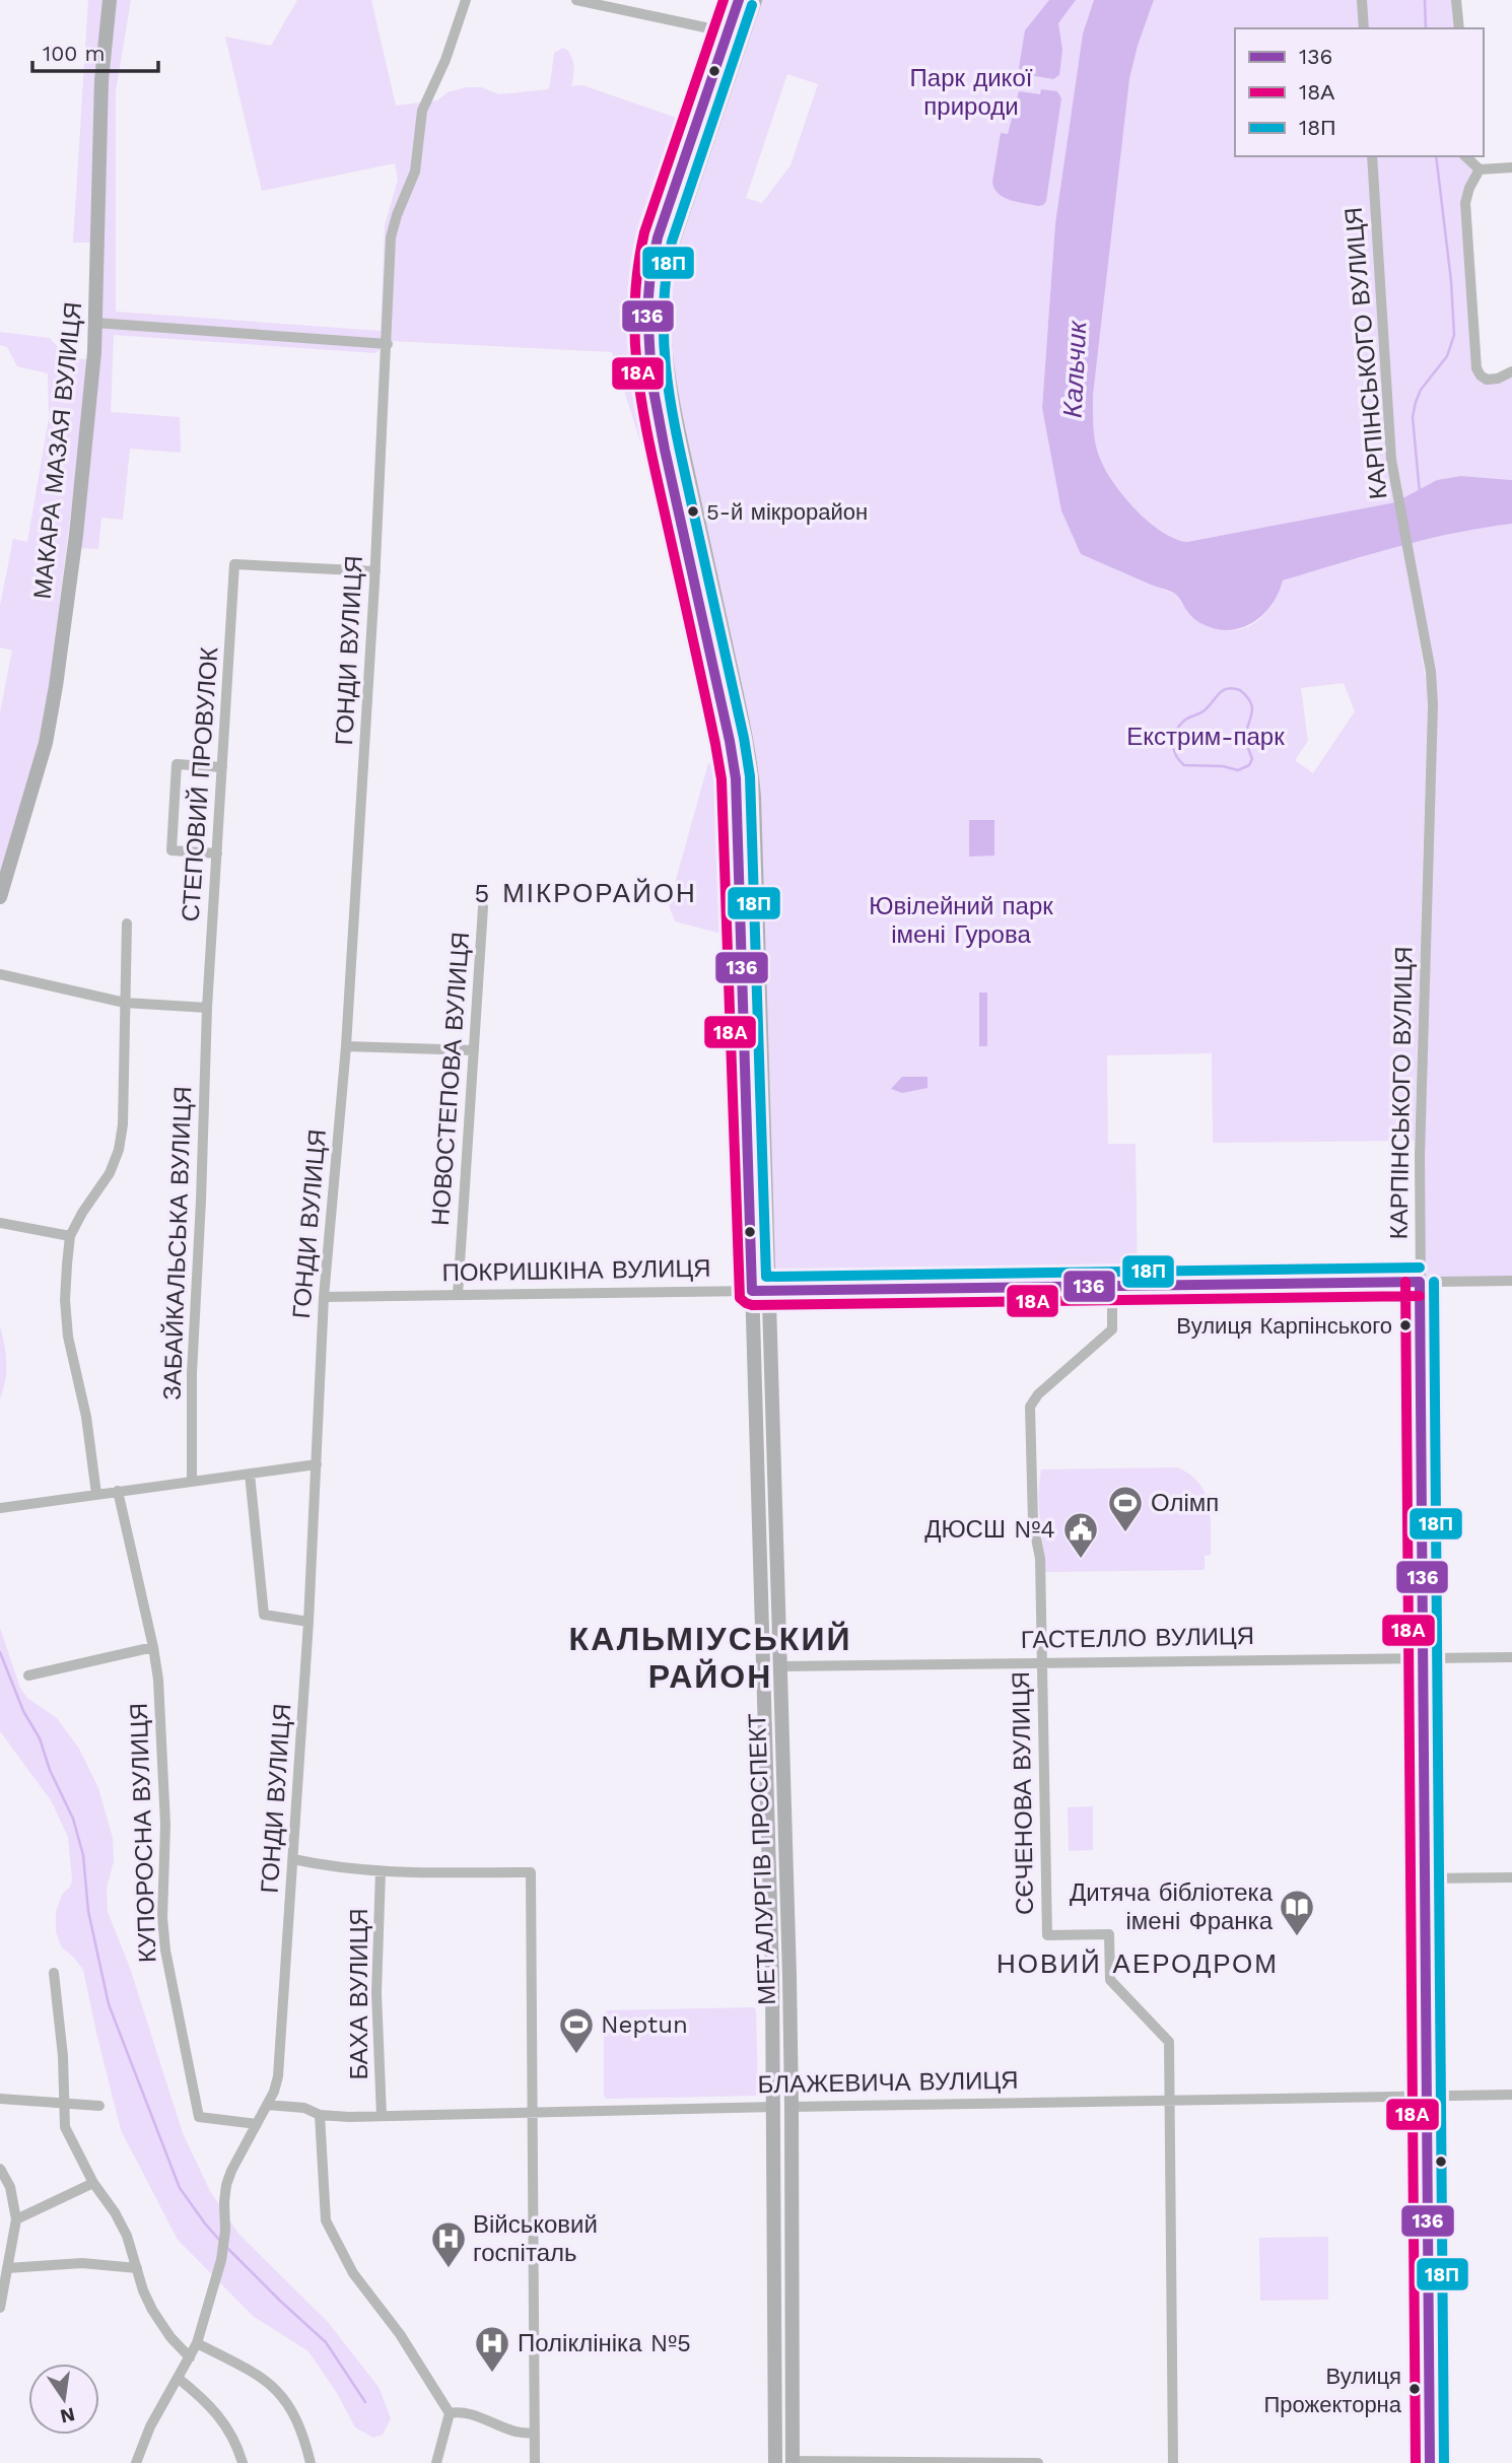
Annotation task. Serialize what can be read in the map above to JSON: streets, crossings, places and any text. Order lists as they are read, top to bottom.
{
  "streets": {
    "main road": [
      "МАКАРА МАЗАЯ ВУЛИЦЯ",
      "ПОКРИШКІНА ВУЛИЦЯ",
      "ГАСТЕЛЛО ВУЛИЦЯ",
      "МЕТАЛУРГІВ ПРОСПЕКТ",
      "БЛАЖЕВИЧА ВУЛИЦЯ"
    ],
    "street": [
      "КАРПІНСЬКОГО ВУЛИЦЯ",
      "ГОНДИ ВУЛИЦЯ",
      "СТЕПОВИЙ ПРОВУЛОК",
      "НОВОСТЕПОВА ВУЛИЦЯ",
      "ЗАБАЙКАЛЬСЬКА ВУЛИЦЯ",
      "СЄЧЕНОВА ВУЛИЦЯ",
      "КУПОРОСНА ВУЛИЦЯ",
      "БАХА ВУЛИЦЯ"
    ]
  },
  "crossings": [
    ["КАРПІНСЬКОГО ВУЛИЦЯ", "ПОКРИШКІНА ВУЛИЦЯ"],
    ["КАРПІНСЬКОГО ВУЛИЦЯ", "ГАСТЕЛЛО ВУЛИЦЯ"],
    ["КАРПІНСЬКОГО ВУЛИЦЯ", "БЛАЖЕВИЧА ВУЛИЦЯ"],
    ["ГОНДИ ВУЛИЦЯ", "СТЕПОВИЙ ПРОВУЛОК"],
    ["ГОНДИ ВУЛИЦЯ", "ПОКРИШКІНА ВУЛИЦЯ"],
    ["ГОНДИ ВУЛИЦЯ", "КУПОРОСНА ВУЛИЦЯ"],
    ["ГОНДИ ВУЛИЦЯ", "БЛАЖЕВИЧА ВУЛИЦЯ"],
    ["СТЕПОВИЙ ПРОВУЛОК", "ЗАБАЙКАЛЬСЬКА ВУЛИЦЯ"],
    ["НОВОСТЕПОВА ВУЛИЦЯ", "ПОКРИШКІНА ВУЛИЦЯ"],
    ["ПОКРИШКІНА ВУЛИЦЯ", "СЄЧЕНОВА ВУЛИЦЯ"],
    ["ПОКРИШКІНА ВУЛИЦЯ", "МЕТАЛУРГІВ ПРОСПЕКТ"],
    ["ГАСТЕЛЛО ВУЛИЦЯ", "СЄЧЕНОВА ВУЛИЦЯ"],
    ["ГАСТЕЛЛО ВУЛИЦЯ", "МЕТАЛУРГІВ ПРОСПЕКТ"],
    ["СЄЧЕНОВА ВУЛИЦЯ", "БЛАЖЕВИЧА ВУЛИЦЯ"],
    ["МЕТАЛУРГІВ ПРОСПЕКТ", "БЛАЖЕВИЧА ВУЛИЦЯ"],
    ["БАХА ВУЛИЦЯ", "БЛАЖЕВИЧА ВУЛИЦЯ"]
  ],
  "districts": ["5 МІКРОРАЙОН", "КАЛЬМІУСЬКИЙ РАЙОН", "НОВИЙ АЕРОДРОМ"],
  "water": ["Кальчик"],
  "parks": ["Парк дикої природи", "Екстрим-парк", "Ювілейний парк імені Гурова"],
  "places": {
    "other": ["5-й мікрорайон", "Вулиця Карпінського", "Вулиця Прожекторна"],
    "sports": ["Олімп", "Neptun"],
    "public building": ["ДЮСШ №4"],
    "library": ["Дитяча бібліотека імені Франка"],
    "hospital": ["Військовий госпіталь", "Поліклініка №5"]
  },
  "lines": ["transit line 136", "transit line 18А", "transit line 18П"],
  "legend": ["136", "18А", "18П"],
  "scale_bar": "100 m",
  "north": "bottom"
}
